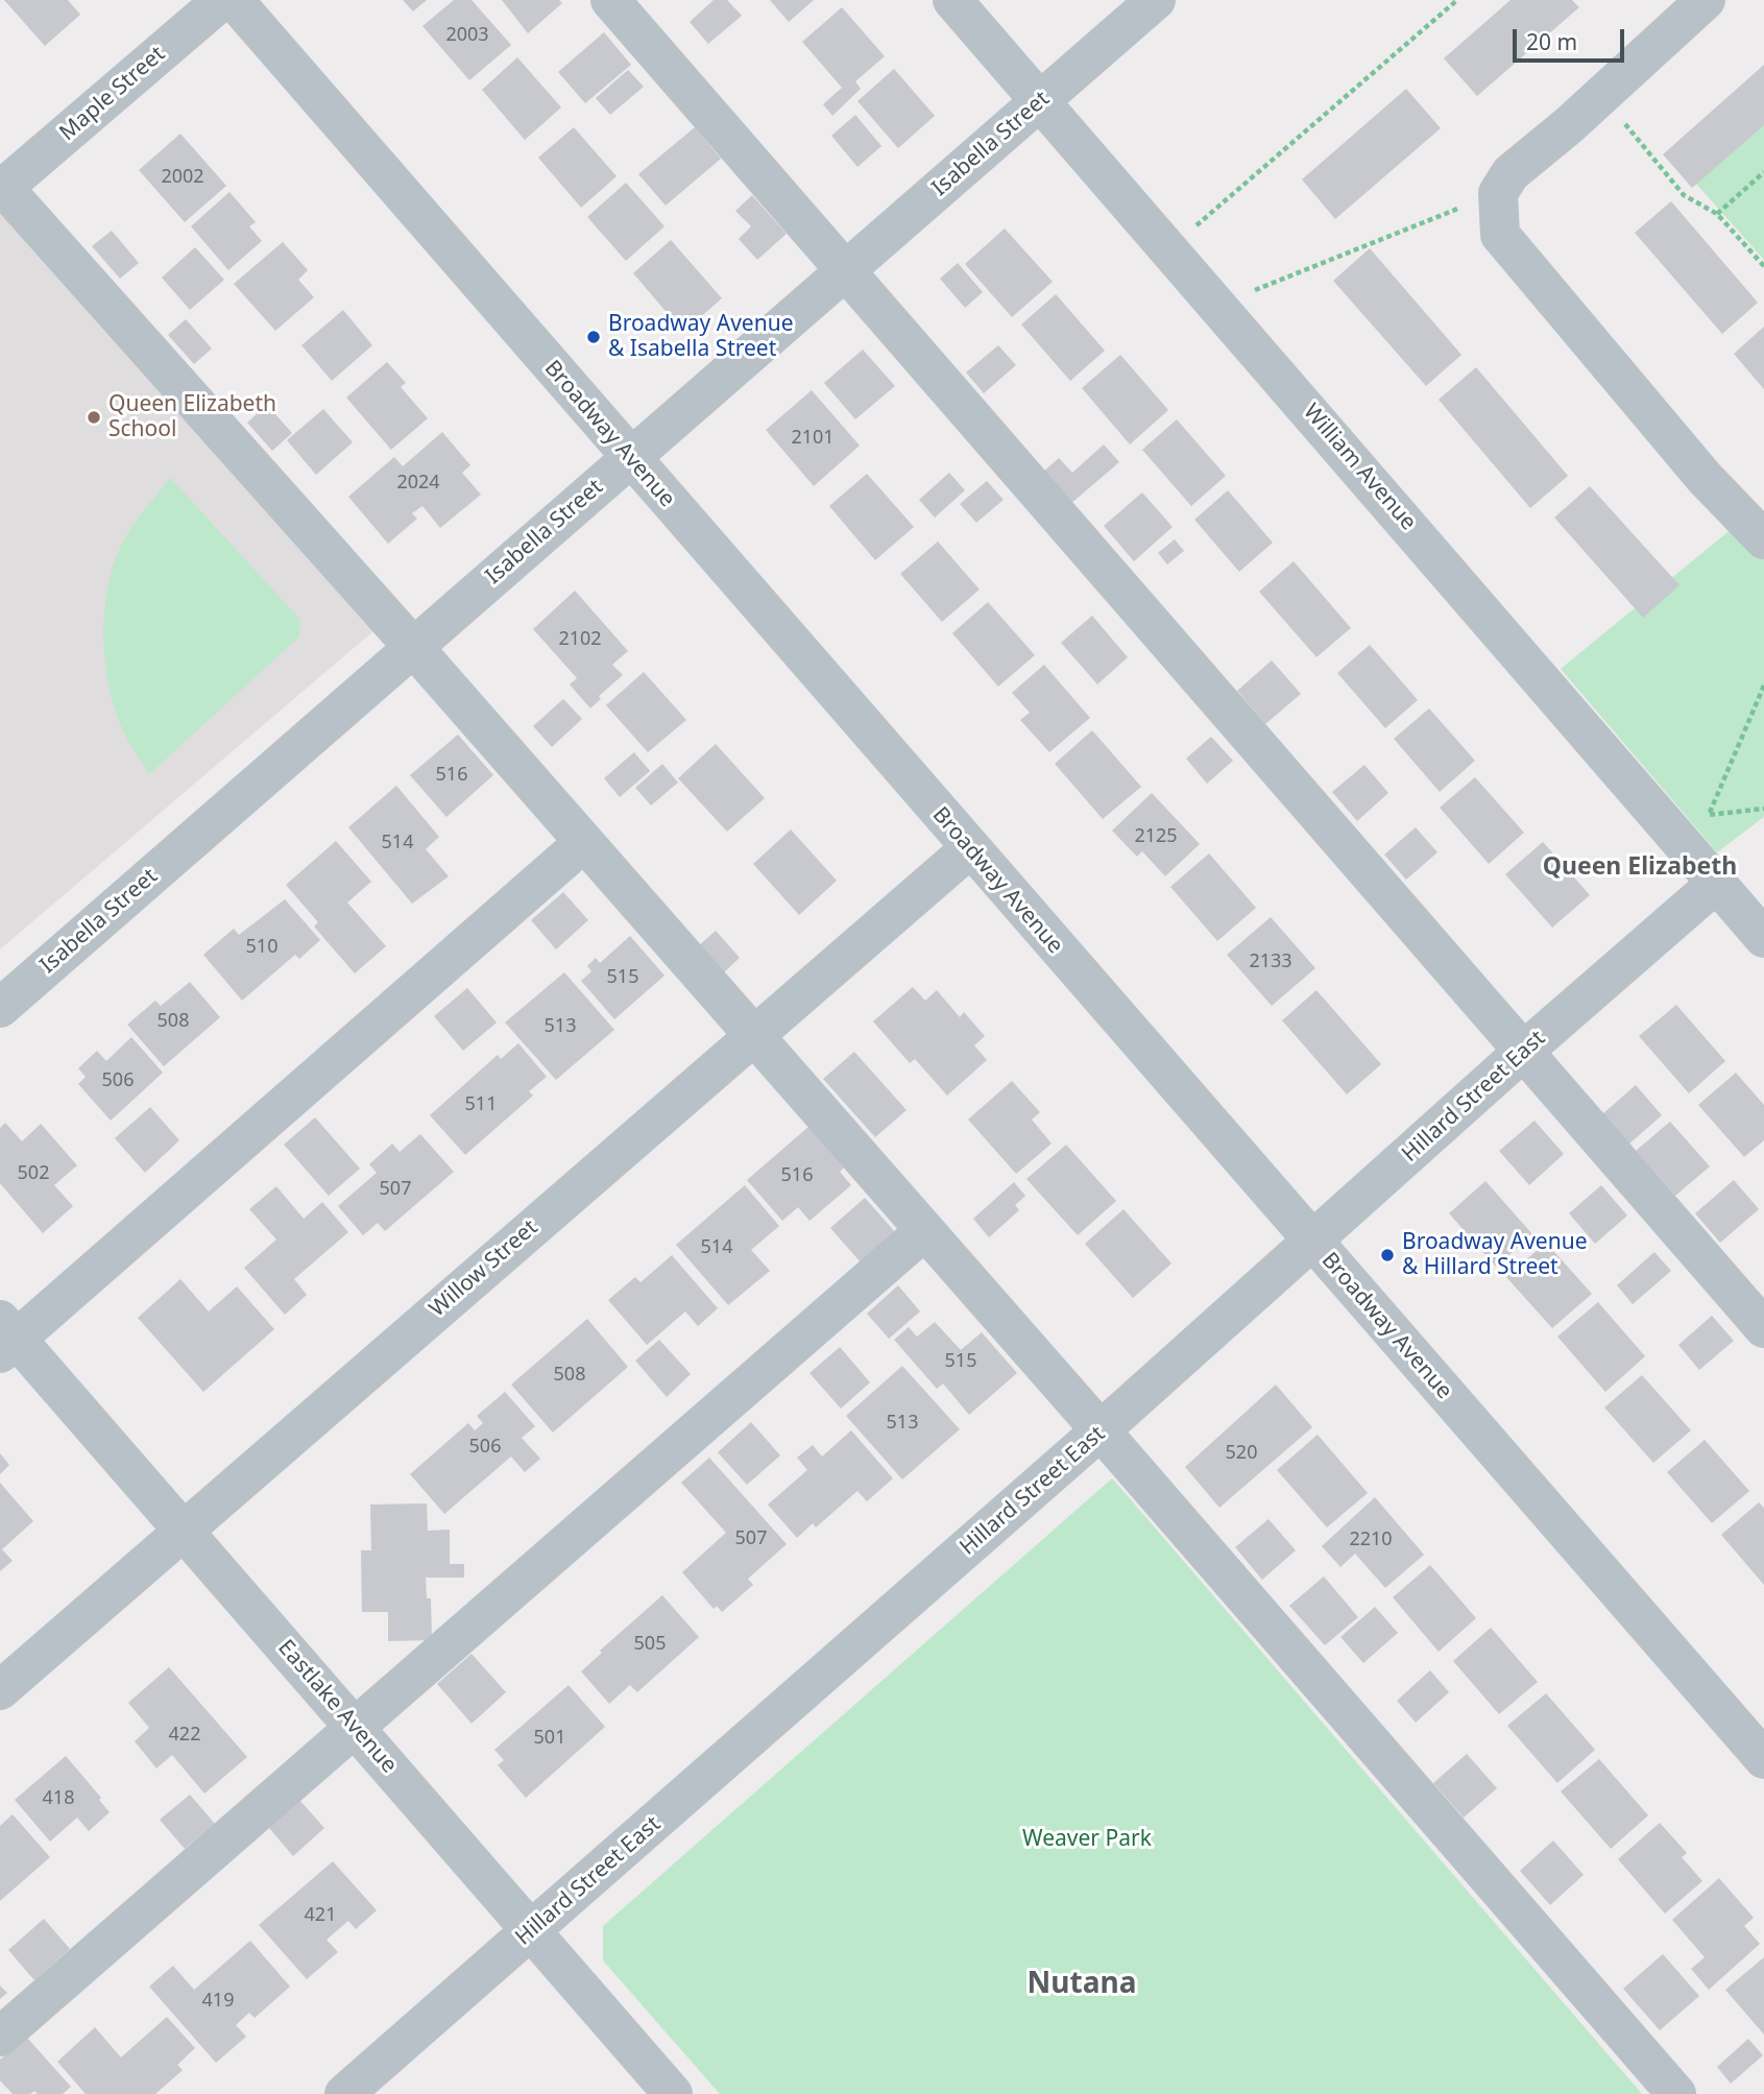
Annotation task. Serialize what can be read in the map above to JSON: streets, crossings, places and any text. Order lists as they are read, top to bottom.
{
  "streets": {
    "street": [
      "Maple Street",
      "Isabella Street",
      "Broadway Avenue",
      "William Avenue",
      "Hillard Street East",
      "Willow Street",
      "Eastlake Avenue"
    ]
  },
  "crossings": [
    ["Isabella Street", "Broadway Avenue"],
    ["Isabella Street", "William Avenue"],
    ["Broadway Avenue", "Hillard Street East"],
    ["Broadway Avenue", "Willow Street"],
    ["William Avenue", "Hillard Street East"],
    ["Hillard Street East", "Eastlake Avenue"],
    ["Willow Street", "Eastlake Avenue"]
  ],
  "districts": ["Queen Elizabeth", "Nutana"],
  "parks": ["Weaver Park"],
  "places": ["Broadway Avenue & Isabella Street", "Queen Elizabeth School", "Broadway Avenue & Hillard Street"],
  "house_numbers": [
    "2003",
    "2002",
    "2101",
    "2024",
    "2102",
    "516",
    "2125",
    "514",
    "510",
    "2133",
    "515",
    "508",
    "513",
    "506",
    "511",
    "502",
    "516",
    "507",
    "514",
    "515",
    "508",
    "513",
    "506",
    "520",
    "507",
    "2210",
    "505",
    "422",
    "501",
    "418",
    "421",
    "419"
  ],
  "scale_bar": "20 m"
}
